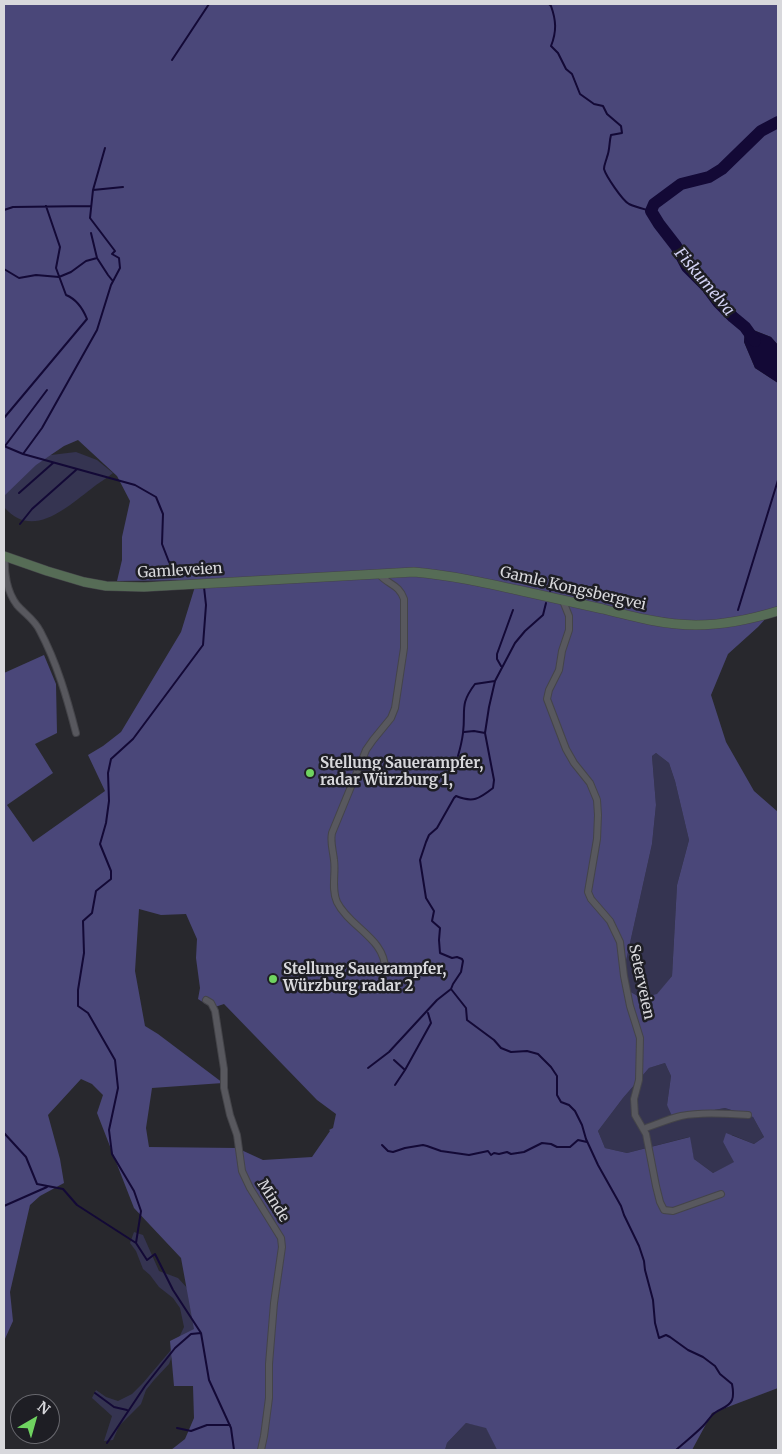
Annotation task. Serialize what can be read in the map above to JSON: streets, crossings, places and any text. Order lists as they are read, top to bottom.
{
  "streets": {
    "main road": ["Gamleveien", "Gamle Kongsbergvei"],
    "street": ["Seterveien", "Minde"]
  },
  "crossings": [
    ["Gamleveien", "Gamle Kongsbergvei"],
    ["Gamle Kongsbergvei", "Seterveien"]
  ],
  "water": ["Fiskumelva"],
  "places": ["Stellung Sauerampfer, radar Würzburg 1,", "Stellung Sauerampfer, Würzburg radar 2"],
  "north": "top right"
}
